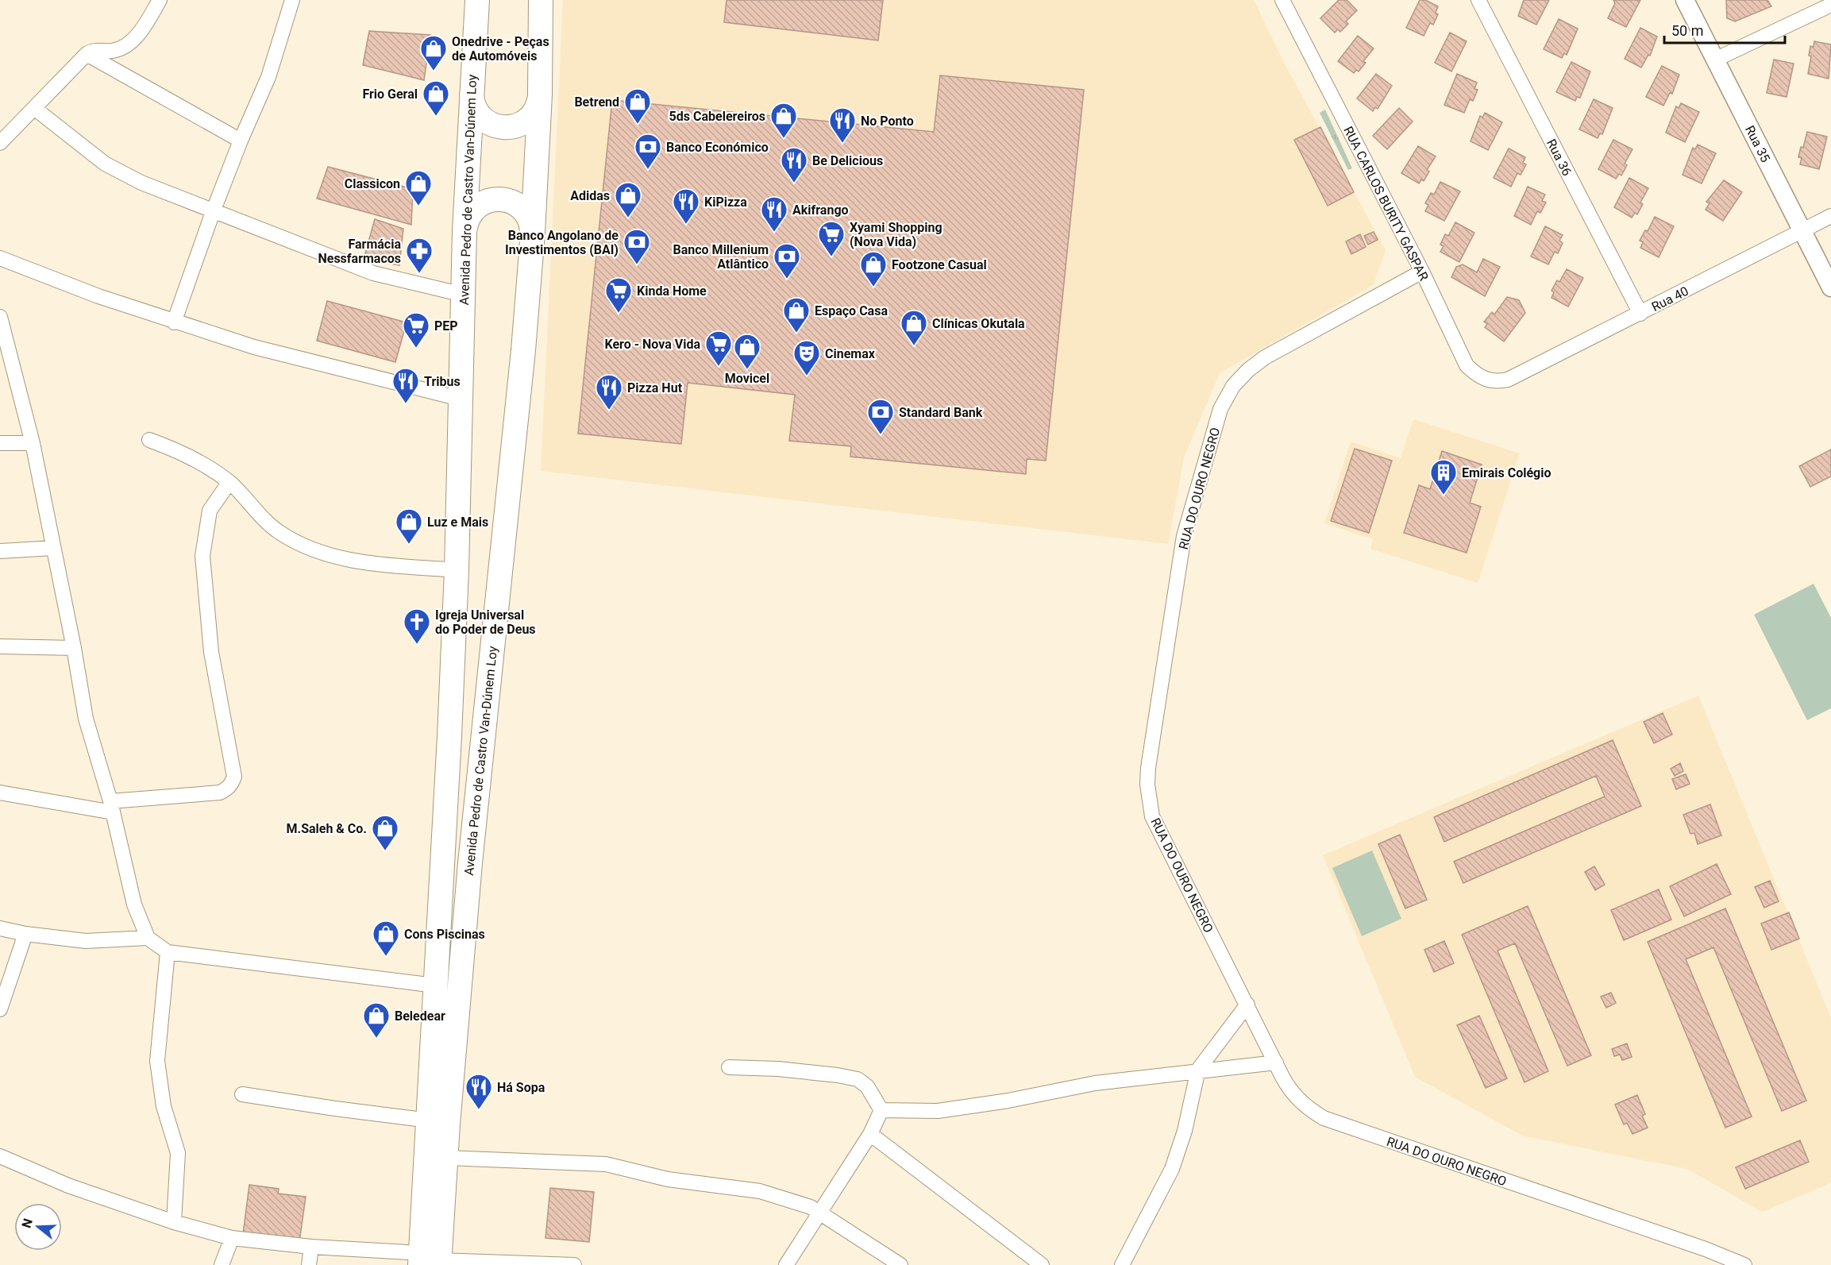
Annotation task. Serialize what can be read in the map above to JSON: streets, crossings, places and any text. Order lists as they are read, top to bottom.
{
  "streets": {
    "highway": ["Avenida Pedro de Castro Van-Dúnem Loy"],
    "street": [
      "Rua 35",
      "Rua 36",
      "RUA CARLOS BURITY GASPAR",
      "Rua 40",
      "RUA DO OURO NEGRO"
    ]
  },
  "crossings": [
    ["Rua 35", "Rua 40"],
    ["Rua 36", "Rua 40"],
    ["RUA CARLOS BURITY GASPAR", "Rua 40"],
    ["RUA CARLOS BURITY GASPAR", "RUA DO OURO NEGRO"]
  ],
  "places": {
    "shop": [
      "Onedrive - Peças de Automóveis",
      "Frio Geral",
      "Betrend",
      "5ds Cabelereiros",
      "Classicon",
      "Adidas",
      "Footzone Casual",
      "Espaço Casa",
      "Clínicas Okutala",
      "Movicel",
      "Luz e Mais",
      "M.Saleh & Co.",
      "Cons Piscinas",
      "Beledear"
    ],
    "restaurant": [
      "No Ponto",
      "Be Delicious",
      "KiPizza",
      "Akifrango",
      "Tribus",
      "Pizza Hut",
      "Há Sopa"
    ],
    "bank": [
      "Banco Económico",
      "Banco Angolano de Investimentos (BAI)",
      "Banco Millenium Atlântico",
      "Standard Bank"
    ],
    "supermarket": [
      "Xyami Shopping (Nova Vida)",
      "Kinda Home",
      "PEP",
      "Kero - Nova Vida"
    ],
    "pharmacy": ["Farmácia Nessfarmacos"],
    "theatre": ["Cinemax"],
    "building": ["Emirais Colégio"],
    "church": ["Igreja Universal do Poder de Deus"]
  },
  "scale_bar": "50 m",
  "north": "left"
}
